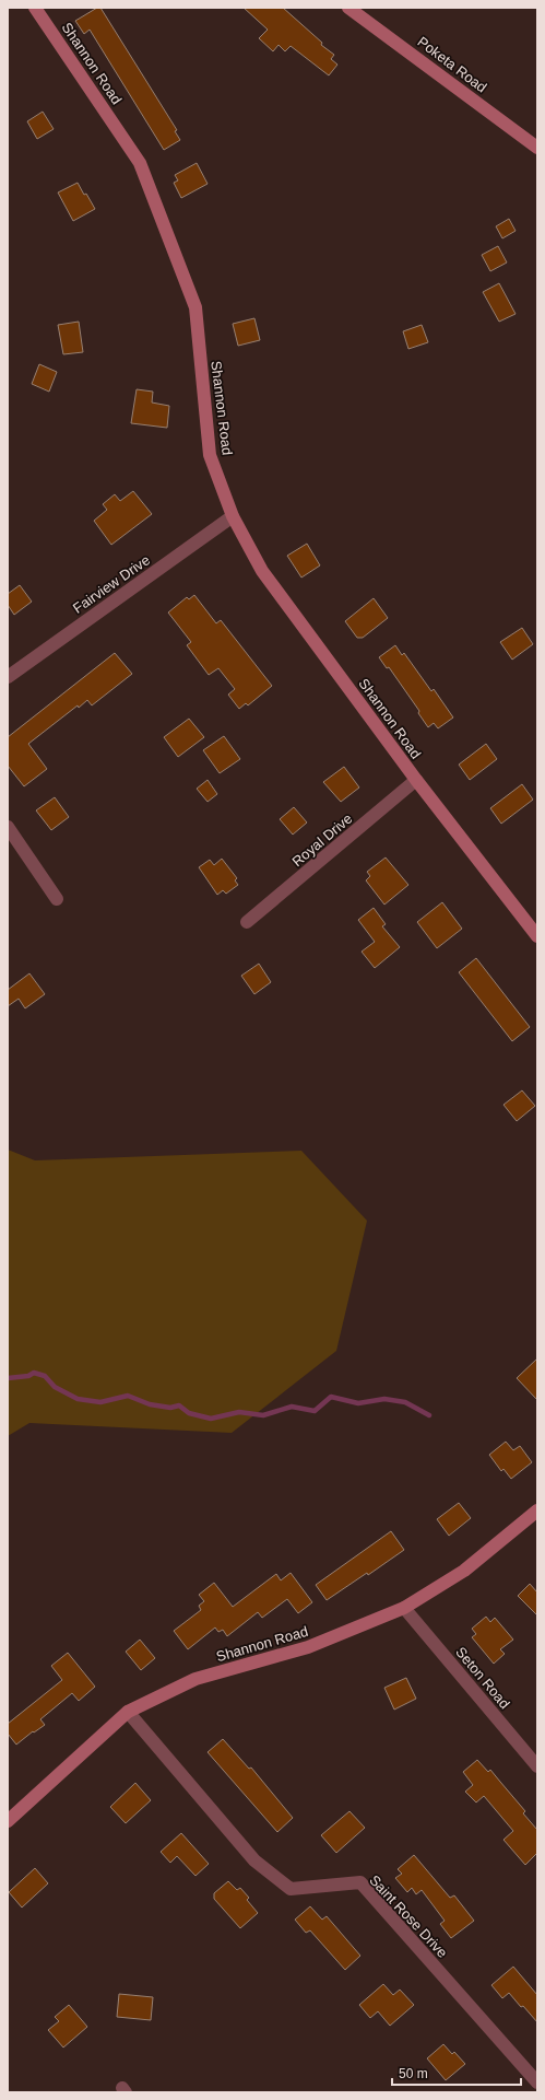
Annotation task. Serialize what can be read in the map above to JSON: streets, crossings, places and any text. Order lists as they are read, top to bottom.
{
  "streets": {
    "street": [
      "Shannon Road",
      "Poketa Road",
      "Fairview Drive",
      "Royal Drive",
      "Seton Road",
      "Saint Rose Drive"
    ]
  },
  "crossings": [
    ["Shannon Road", "Fairview Drive"],
    ["Shannon Road", "Royal Drive"],
    ["Shannon Road", "Seton Road"],
    ["Shannon Road", "Saint Rose Drive"]
  ],
  "scale_bar": "50 m"
}
